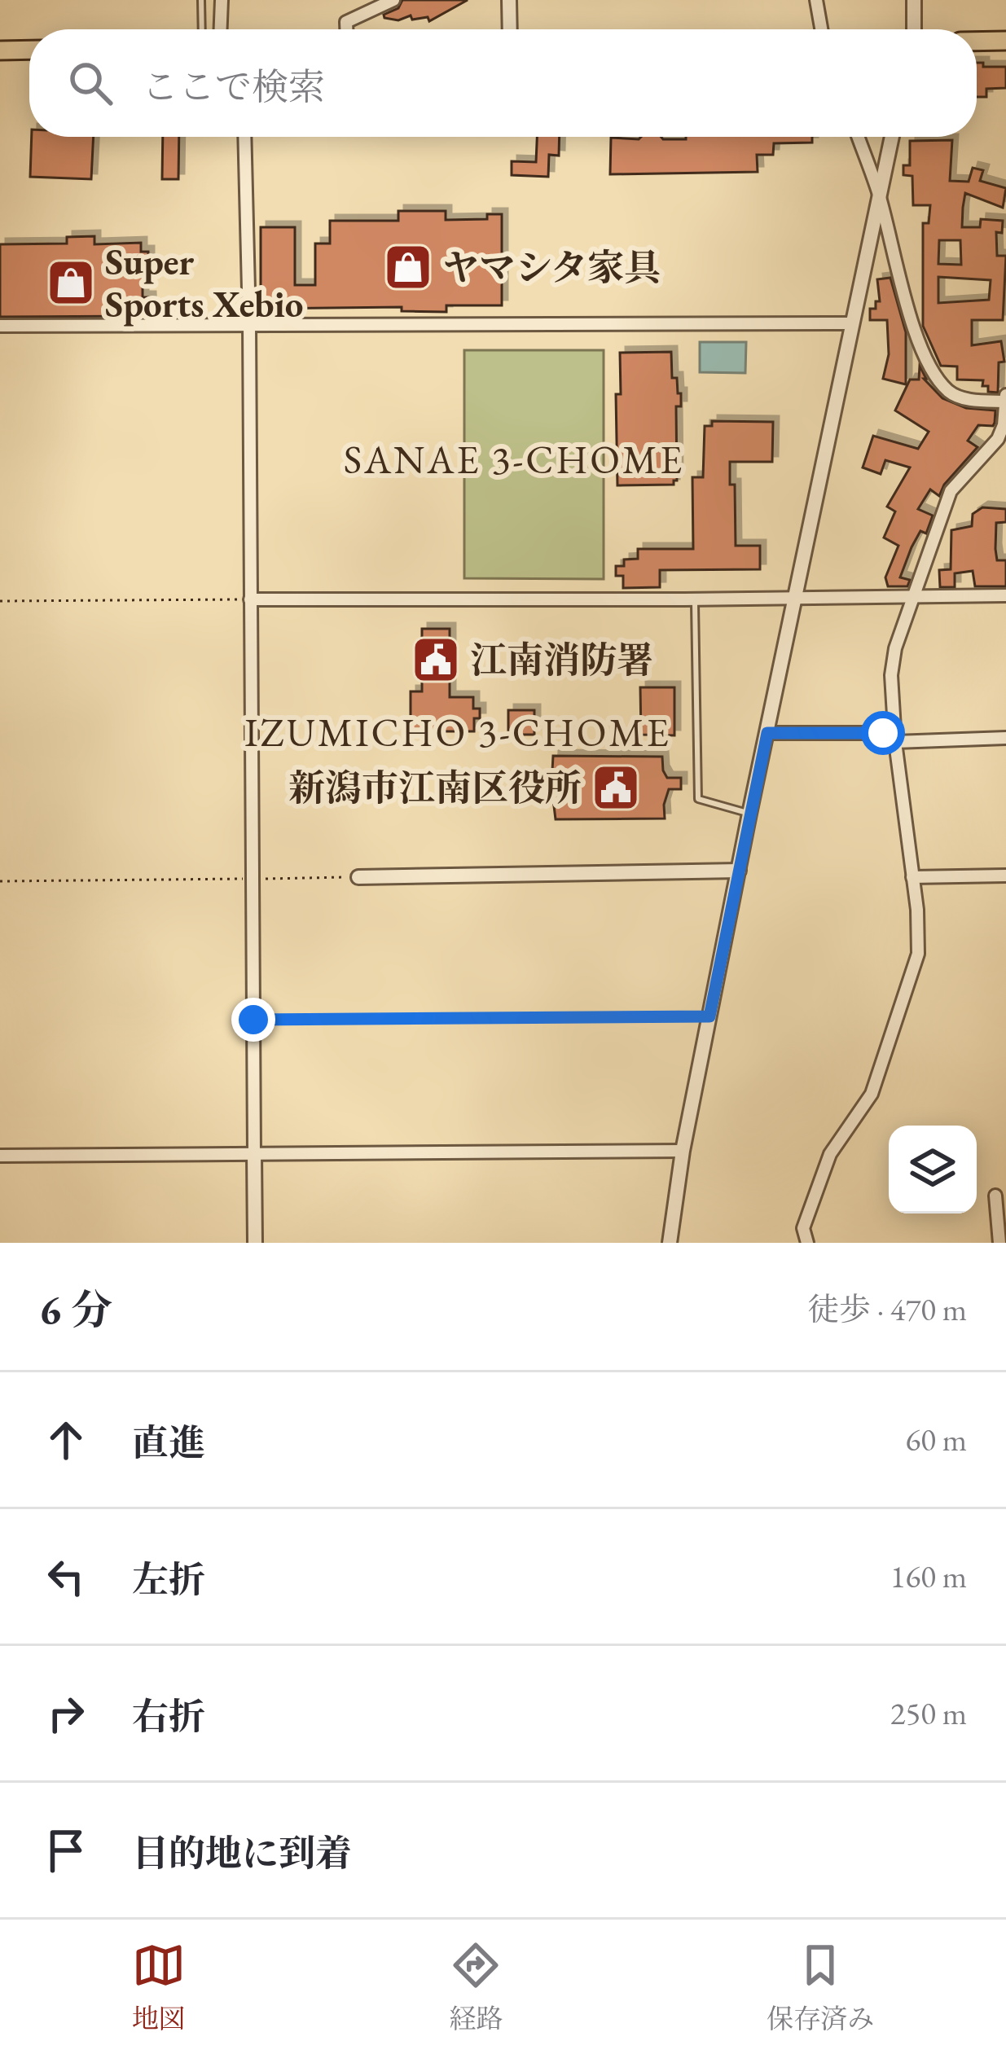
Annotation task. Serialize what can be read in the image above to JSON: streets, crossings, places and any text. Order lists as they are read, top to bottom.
{
  "districts": ["SANAE 3-CHOME", "IZUMICHO 3-CHOME"],
  "places": {
    "shop": ["ヤマシタ家具", "Super Sports Xebio"],
    "public building": ["江南消防署", "新潟市江南区役所"]
  },
  "page": {
    "search": "ここで検索",
    "heading": ["6 分", "徒歩 · 470 m"],
    "list": [
      ["直進", "60 m"],
      ["左折", "160 m"],
      ["右折", "250 m"],
      "目的地に到着"
    ],
    "nav": ["地図", "経路", "保存済み"]
  }
}
